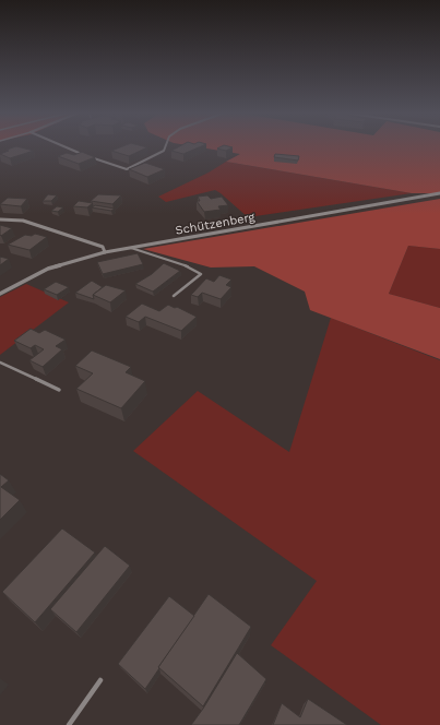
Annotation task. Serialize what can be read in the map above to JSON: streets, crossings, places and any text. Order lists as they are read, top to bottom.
{
  "streets": {
    "street": ["Schützenberg"]
  }
}
